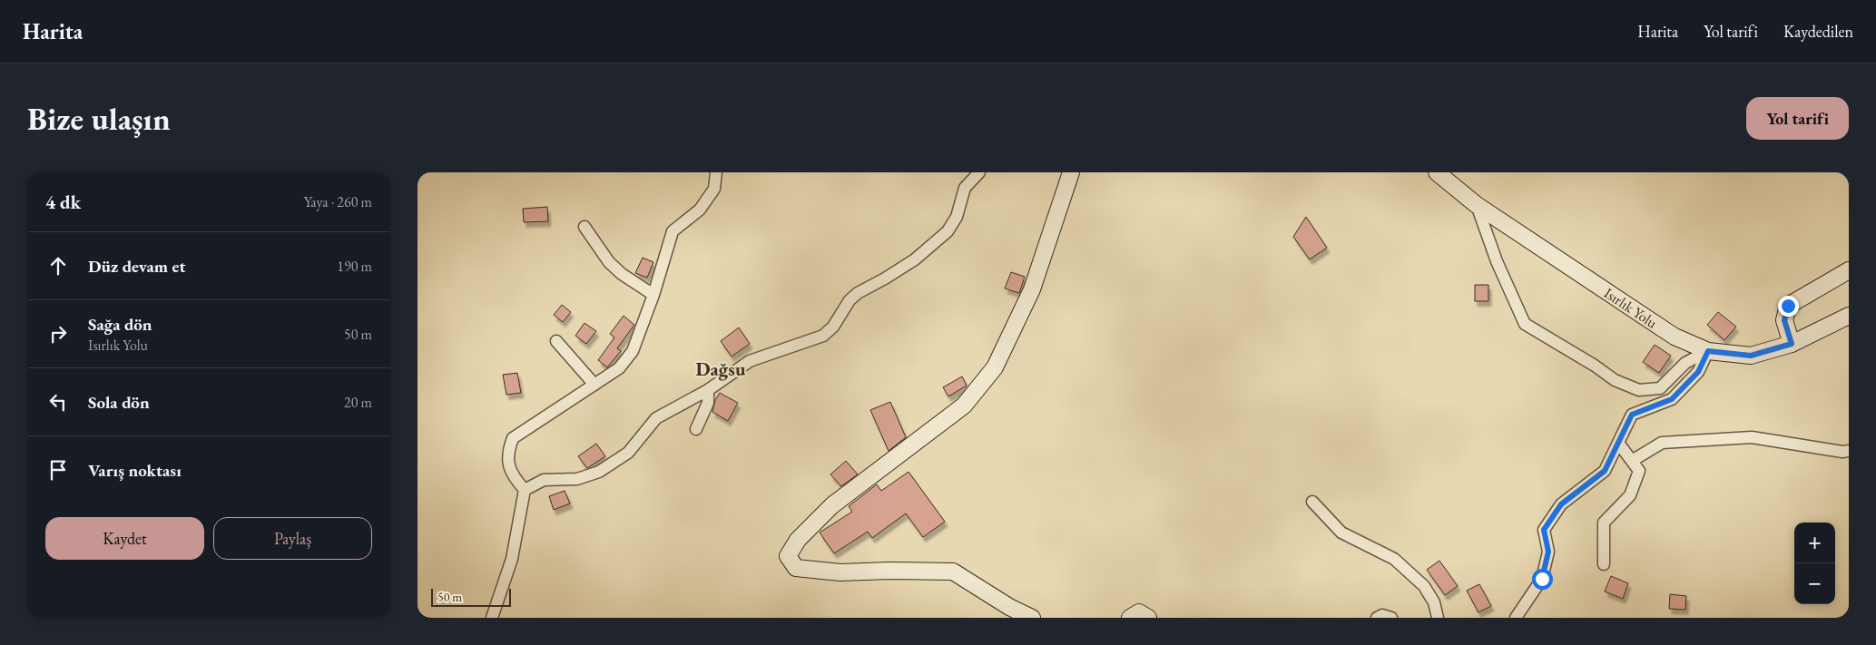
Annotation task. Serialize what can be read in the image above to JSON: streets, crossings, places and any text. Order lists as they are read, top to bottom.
{
  "streets": {
    "street": ["Isırlık Yolu"]
  },
  "districts": ["Dağsu"],
  "scale_bar": "50 m",
  "page": {
    "header": "Harita",
    "nav": ["Harita", "Yol tarifi", "Kaydedilen"],
    "buttons": [
      "Yol tarifi",
      ["Kaydet", "Paylaş"]
    ],
    "title": "Bize ulaşın",
    "heading": ["4 dk", "Yaya · 260 m"],
    "list": [
      ["Düz devam et", "190 m"],
      ["Sağa dön", "Isırlık Yolu", "50 m"],
      ["Sola dön", "20 m"],
      "Varış noktası"
    ],
    "map_buttons": ["+", "−"],
    "scale": "50 m"
  }
}
